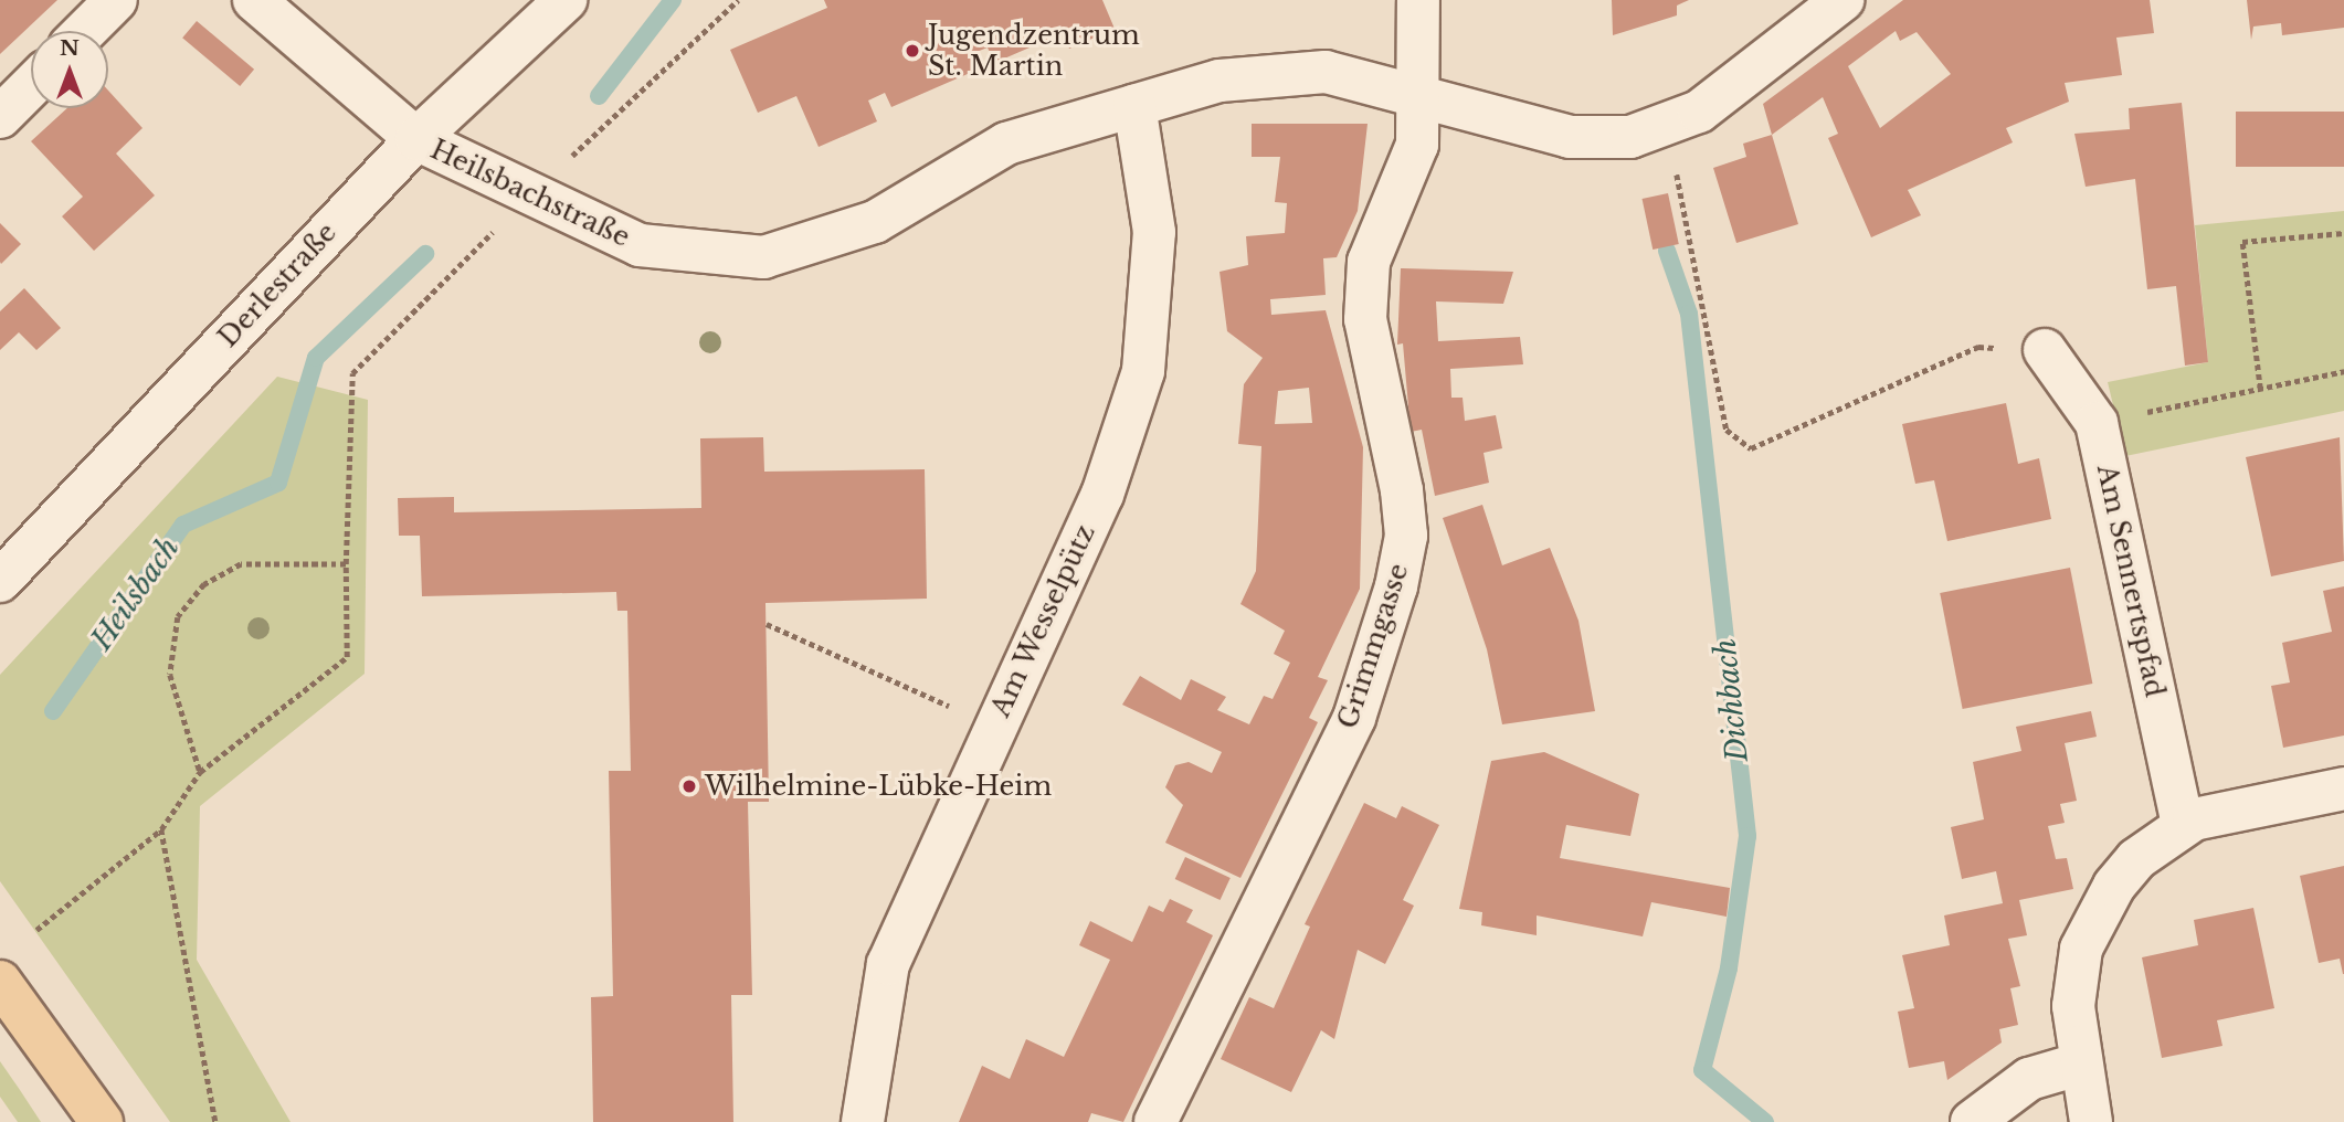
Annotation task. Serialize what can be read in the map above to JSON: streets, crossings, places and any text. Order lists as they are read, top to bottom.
{
  "streets": {
    "street": [
      "Heilsbachstraße",
      "Derlestraße",
      "Am Sennertspfad",
      "Am Wesselpütz",
      "Grimmgasse"
    ]
  },
  "crossings": [
    ["Heilsbachstraße", "Derlestraße"],
    ["Heilsbachstraße", "Am Wesselpütz"],
    ["Heilsbachstraße", "Grimmgasse"]
  ],
  "water": ["Heilsbach", "Dichbach"],
  "places": ["Jugendzentrum St. Martin", "Wilhelmine-Lübke-Heim"],
  "north": "top"
}
